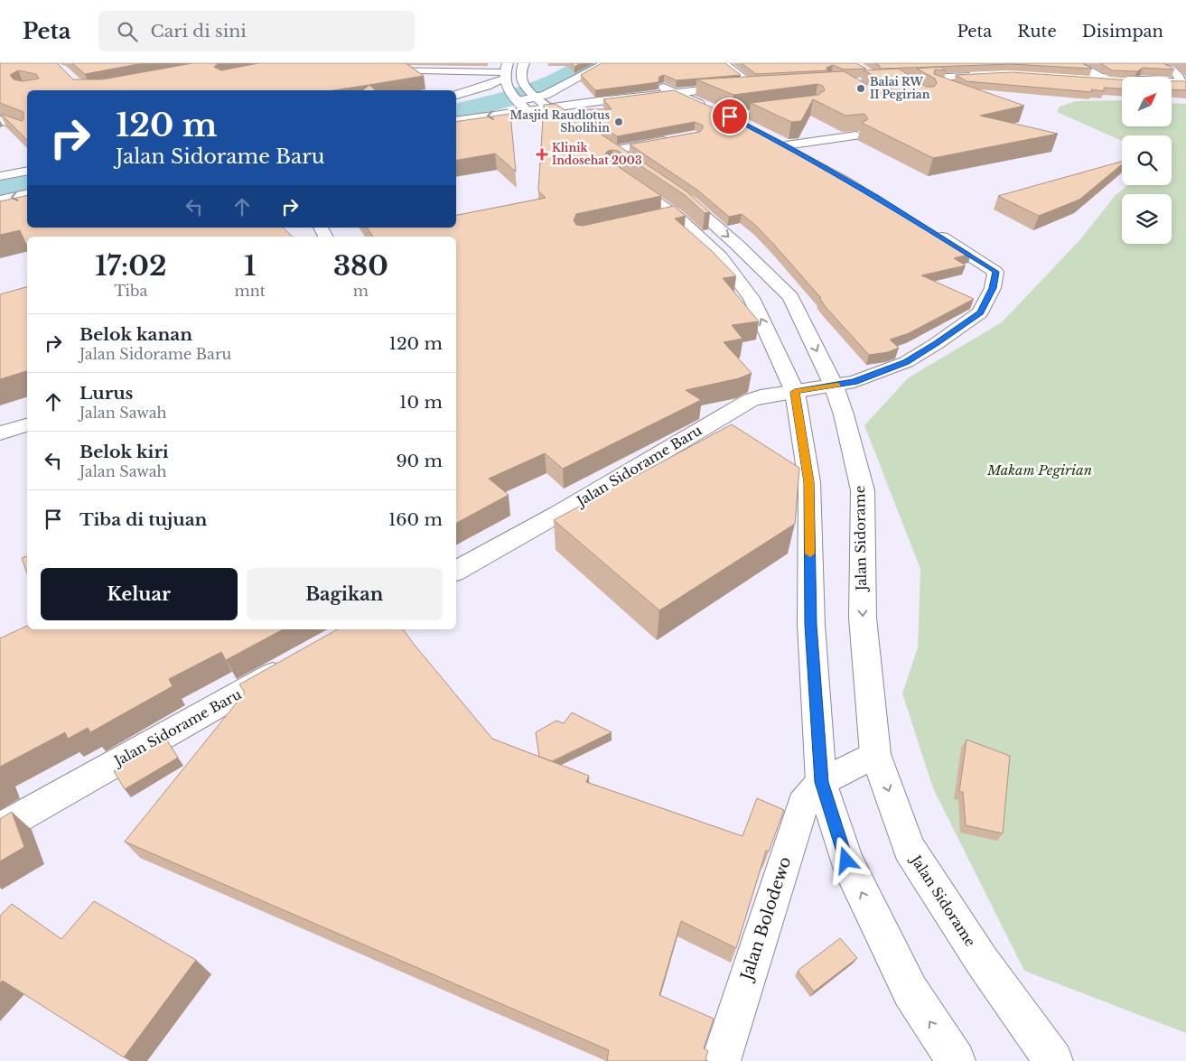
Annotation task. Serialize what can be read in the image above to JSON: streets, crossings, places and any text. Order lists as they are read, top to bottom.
{
  "streets": {
    "main road": ["Jalan Sidorame Baru", "Jalan Sidorame", "Jalan Bolodewo"]
  },
  "crossings": [
    ["Jalan Sidorame Baru", "Jalan Sidorame"],
    ["Jalan Sidorame", "Jalan Bolodewo"]
  ],
  "parks": ["Makam Pegirian"],
  "places": {
    "other": ["Balai RW II Pegirian", "Masjid Raudlotus Sholihin"],
    "health": ["Klinik Indosehat 2003"]
  },
  "north": "top right",
  "page": {
    "header": "Peta",
    "search": "Cari di sini",
    "nav": ["Peta", "Rute", "Disimpan"],
    "turn": ["120 m", "Jalan Sidorame Baru"],
    "eta": [
      "17:02",
      "Tiba",
      "1",
      "mnt",
      "380",
      "m"
    ],
    "list": [
      {
        "name": "Belok kanan",
        "note": "Jalan Sidorame Baru",
        "value": "120 m"
      },
      {
        "name": "Lurus",
        "note": "Jalan Sawah",
        "value": "10 m"
      },
      {
        "name": "Belok kiri",
        "note": "Jalan Sawah",
        "value": "90 m"
      },
      {
        "name": "Tiba di tujuan",
        "value": "160 m"
      }
    ],
    "buttons": ["Keluar", "Bagikan"]
  }
}
